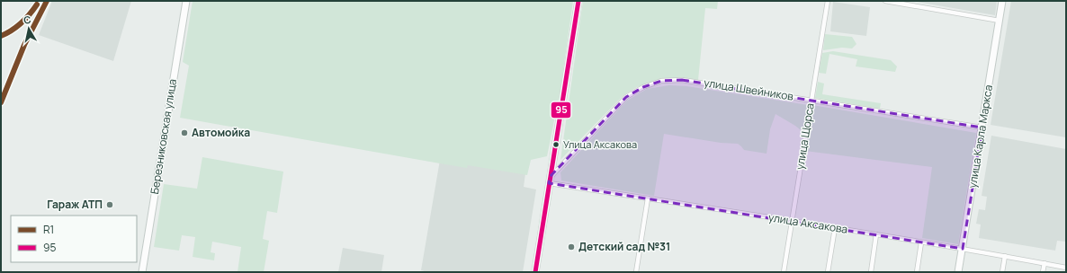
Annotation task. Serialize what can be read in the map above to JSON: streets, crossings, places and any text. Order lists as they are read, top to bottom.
{
  "streets": {
    "main road": ["Березниковская улица", "улица Карла Маркса"],
    "street": ["улица Швейников", "улица Щорса", "улица Аксакова"]
  },
  "crossings": [
    ["улица Швейников", "улица Щорса"],
    ["улица Швейников", "улица Карла Маркса"],
    ["улица Швейников", "улица Аксакова"],
    ["улица Щорса", "улица Аксакова"],
    ["улица Карла Маркса", "улица Аксакова"]
  ],
  "places": [
    "Автомойка",
    "Улица Аксакова",
    "Гараж АТП",
    "Детский сад №31"
  ],
  "lines": ["transit line R1", "transit line 95"],
  "legend": ["R1", "95"],
  "north": "top"
}
